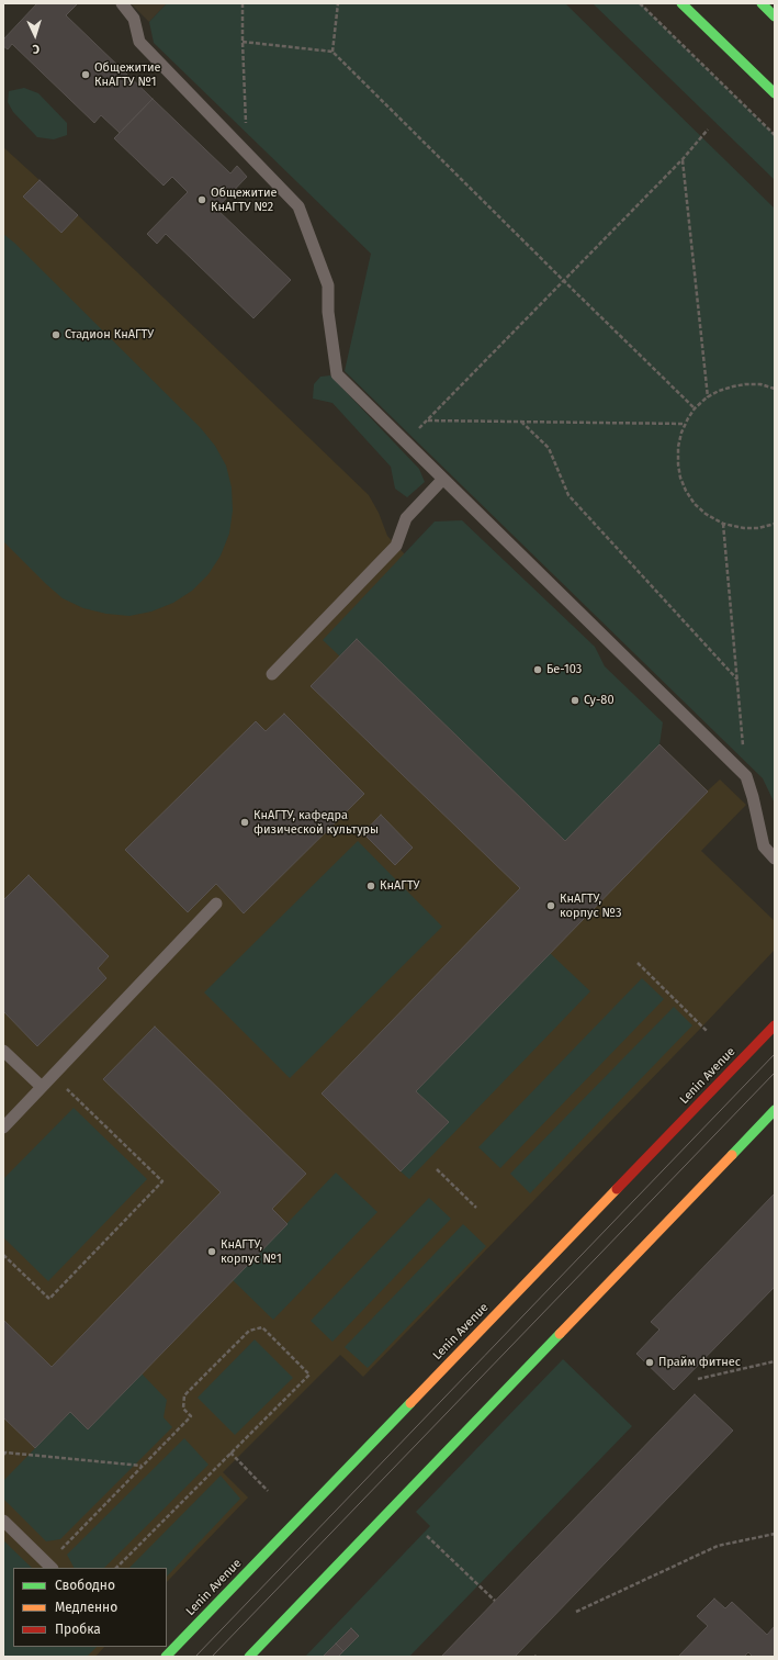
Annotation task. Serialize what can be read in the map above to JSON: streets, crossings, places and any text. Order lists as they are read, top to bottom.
{
  "streets": {
    "main road": ["Lenin Avenue"]
  },
  "places": [
    "Общежитие КнАГТУ №1",
    "Общежитие КнАГТУ №2",
    "Стадион КнАГТУ",
    "Бе-103",
    "Су-80",
    "КнАГТУ, кафедра физической культуры",
    "КнАГТУ",
    "КнАГТУ, корпус №3",
    "КнАГТУ, корпус №1",
    "Прайм фитнес"
  ],
  "legend": ["Свободно", "Медленно", "Пробка"],
  "north": "bottom"
}
